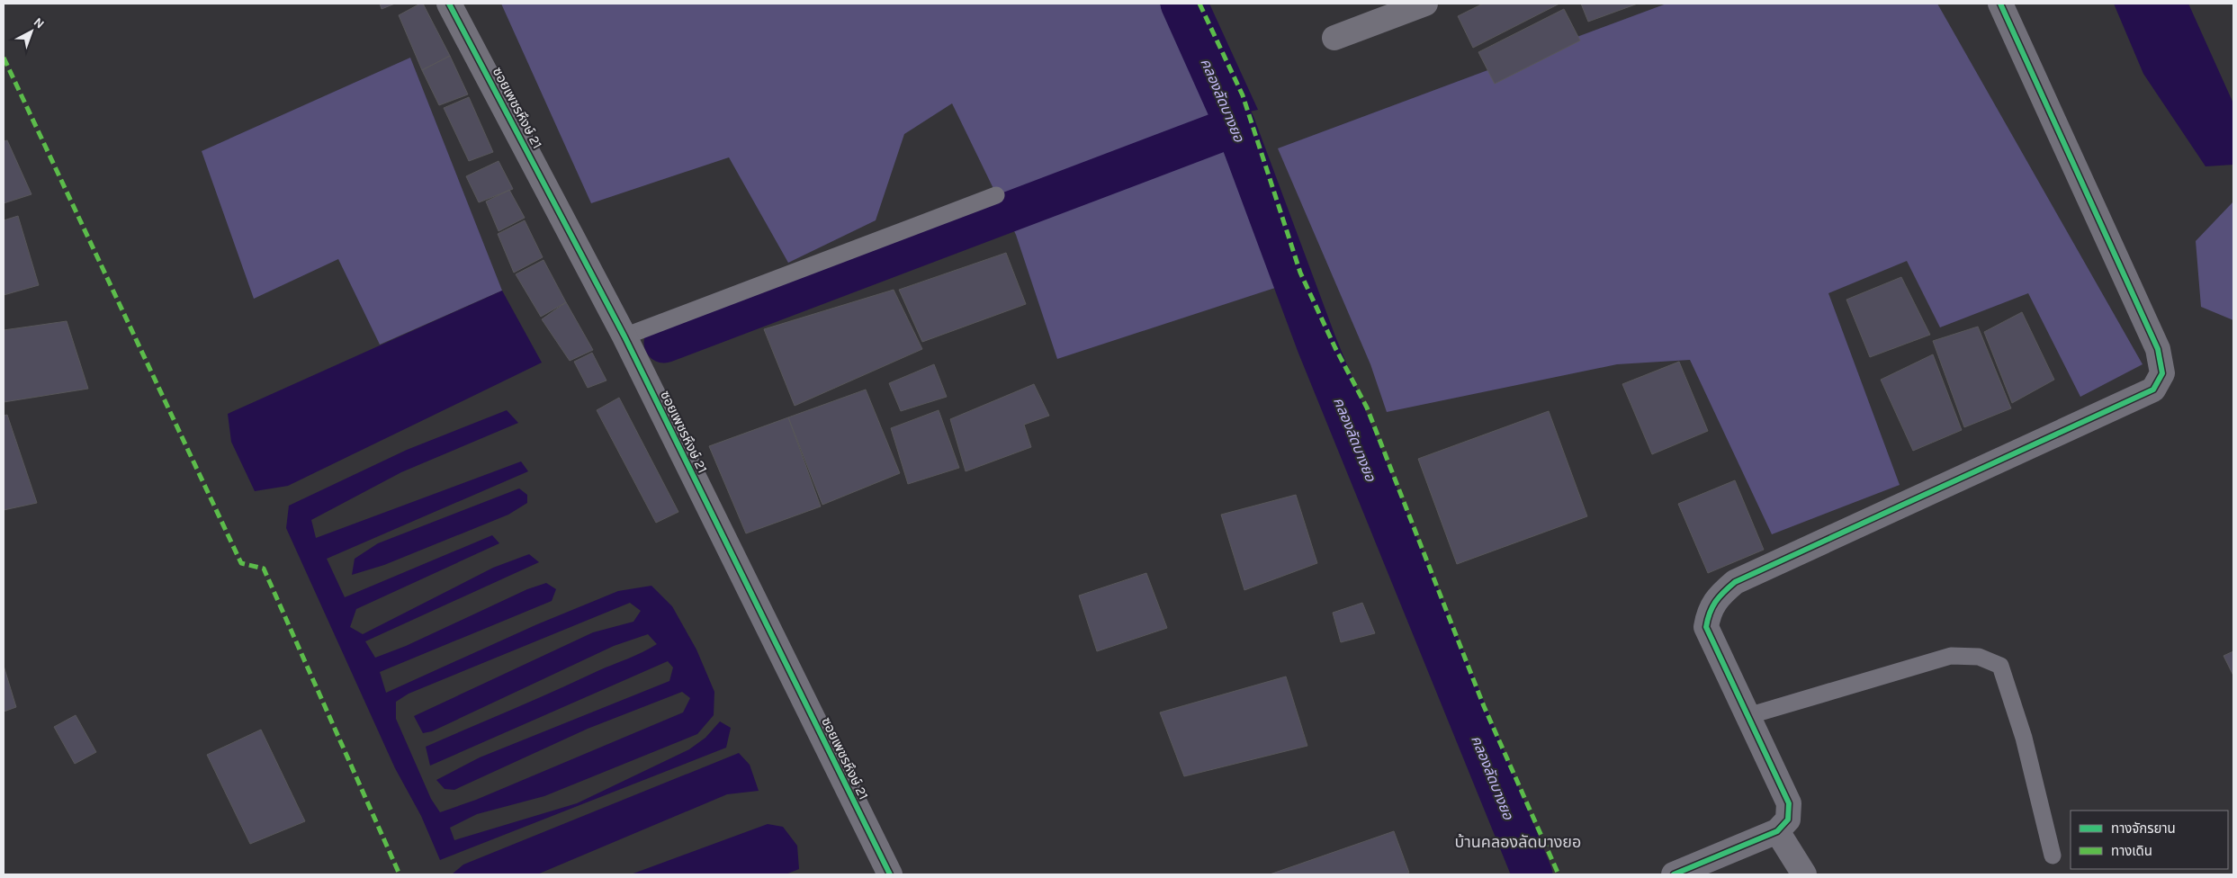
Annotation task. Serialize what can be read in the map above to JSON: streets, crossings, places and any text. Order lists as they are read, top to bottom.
{
  "streets": {
    "street": ["ซอยเพชรหึงษ์ 21"]
  },
  "districts": ["บ้านคลองลัดบางยอ"],
  "water": ["คลองลัดบางยอ"],
  "legend": ["ทางจักรยาน", "ทางเดิน"],
  "north": "top right"
}
